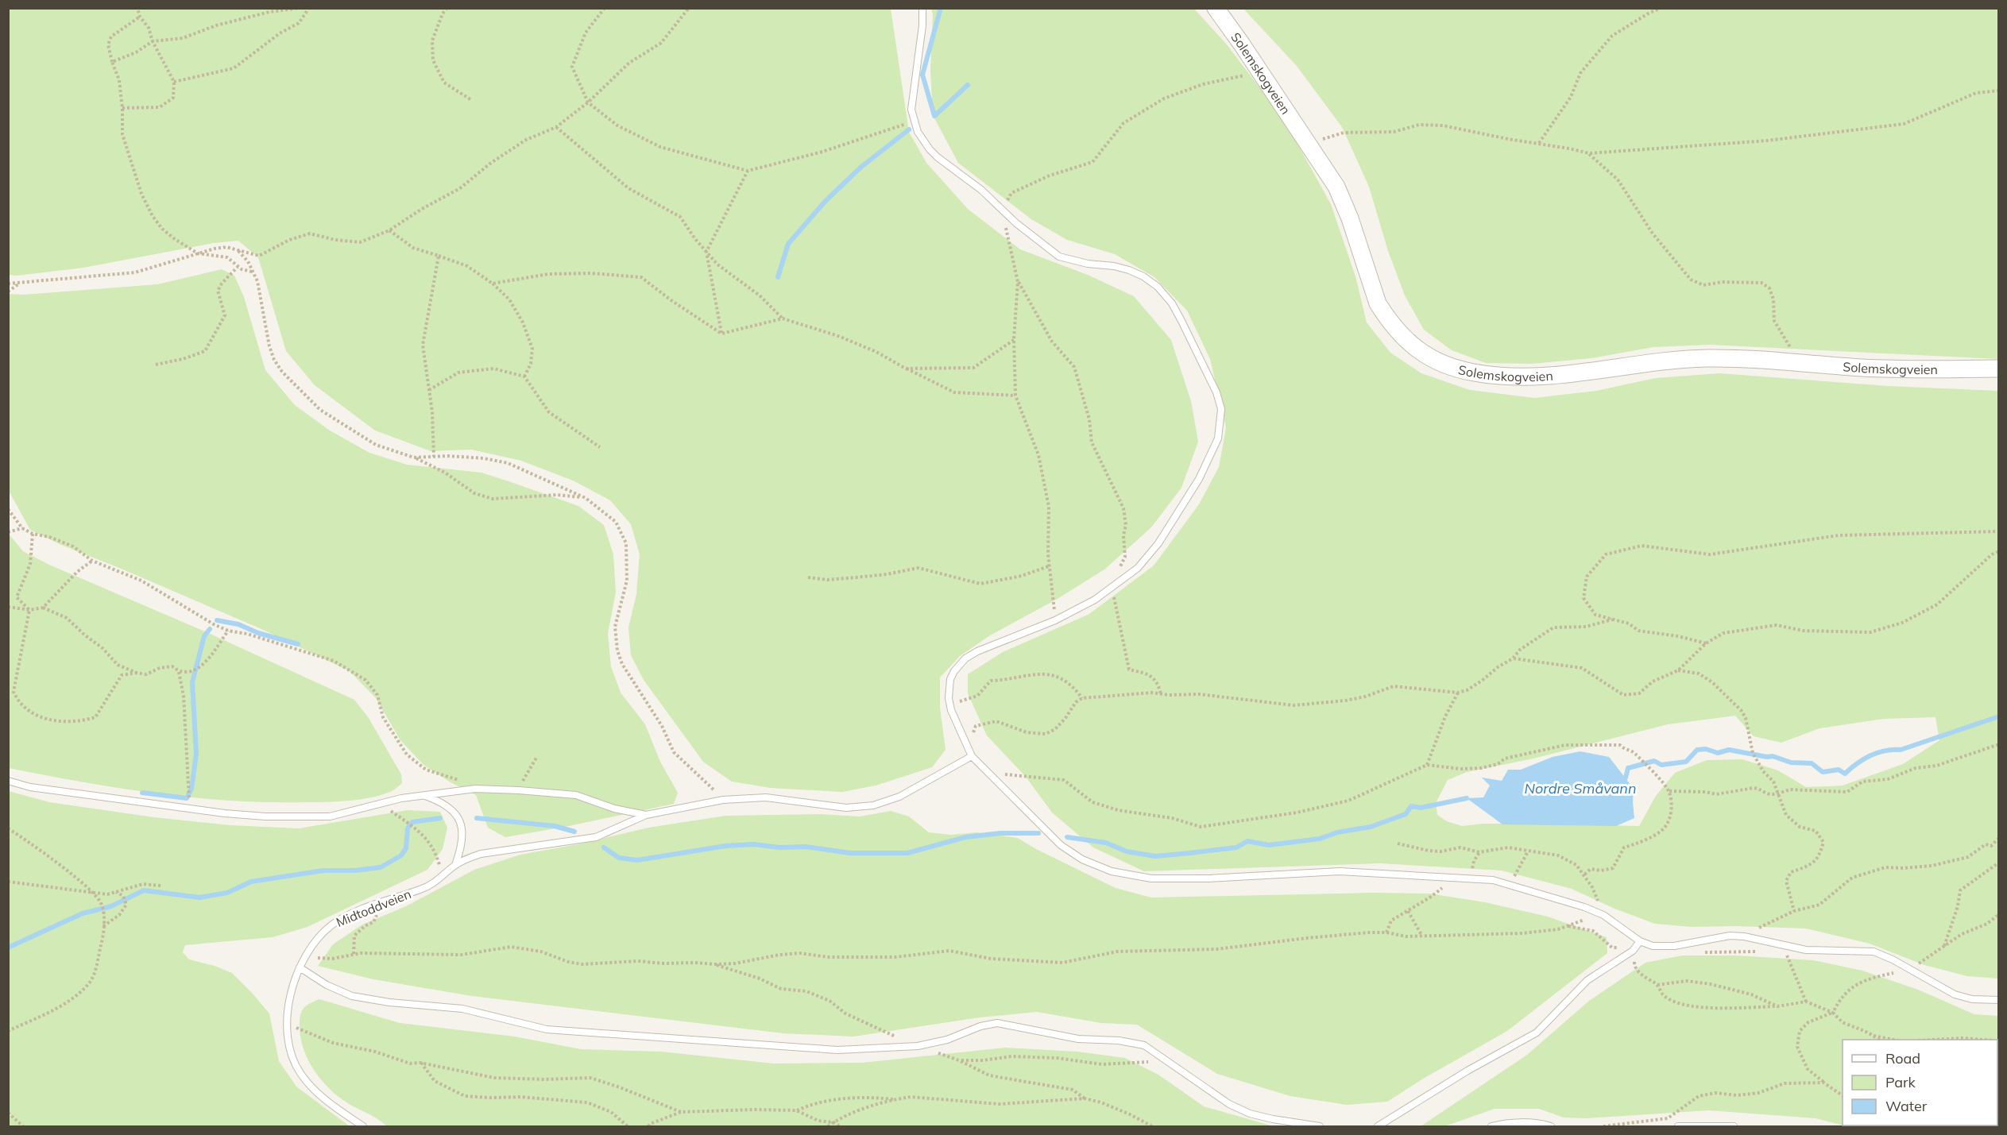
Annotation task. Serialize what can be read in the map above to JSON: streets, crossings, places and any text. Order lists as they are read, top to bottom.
{
  "streets": {
    "street": ["Solemskogveien"],
    "lane": ["Midtoddveien"]
  },
  "water": ["Nordre Småvann"],
  "legend": ["Road", "Park", "Water"]
}
